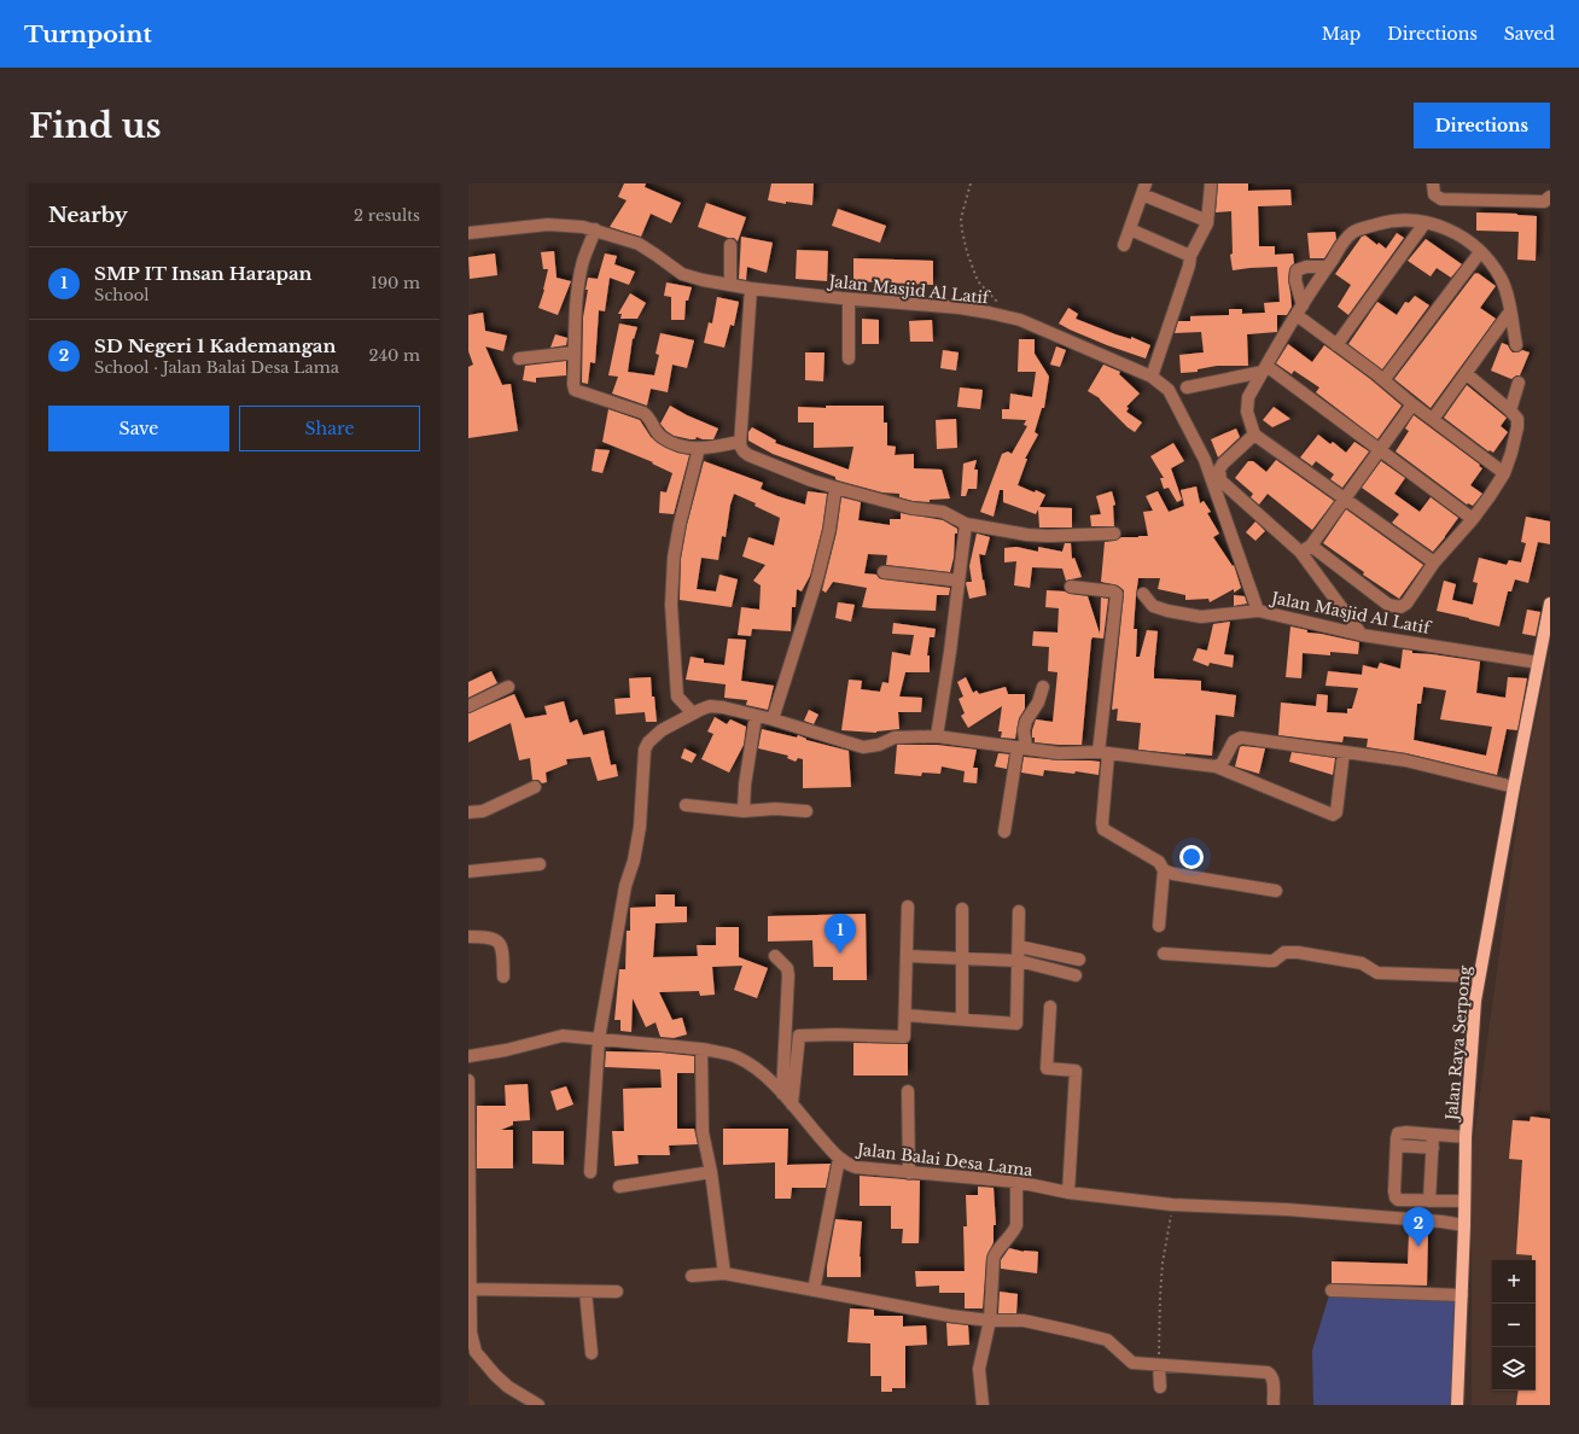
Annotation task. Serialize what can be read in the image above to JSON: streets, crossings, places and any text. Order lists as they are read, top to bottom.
{
  "streets": {
    "main road": ["Jalan Raya Serpong"],
    "street": ["Jalan Masjid Al Latif", "Jalan Balai Desa Lama"]
  },
  "crossings": [
    ["Jalan Masjid Al Latif", "Jalan Raya Serpong"],
    ["Jalan Raya Serpong", "Jalan Balai Desa Lama"]
  ],
  "page": {
    "header": "Turnpoint",
    "nav": ["Map", "Directions", "Saved"],
    "buttons": [
      "Directions",
      ["Save", "Share"]
    ],
    "title": "Find us",
    "heading": ["Nearby", "2 results"],
    "list": [
      {
        "mark": "1",
        "name": "SMP IT Insan Harapan",
        "note": "School",
        "value": "190 m"
      },
      {
        "mark": "2",
        "name": "SD Negeri 1 Kademangan",
        "note": "School · Jalan Balai Desa Lama",
        "value": "240 m"
      }
    ],
    "pins": ["1", "2"],
    "map_buttons": ["+", "−"]
  }
}
